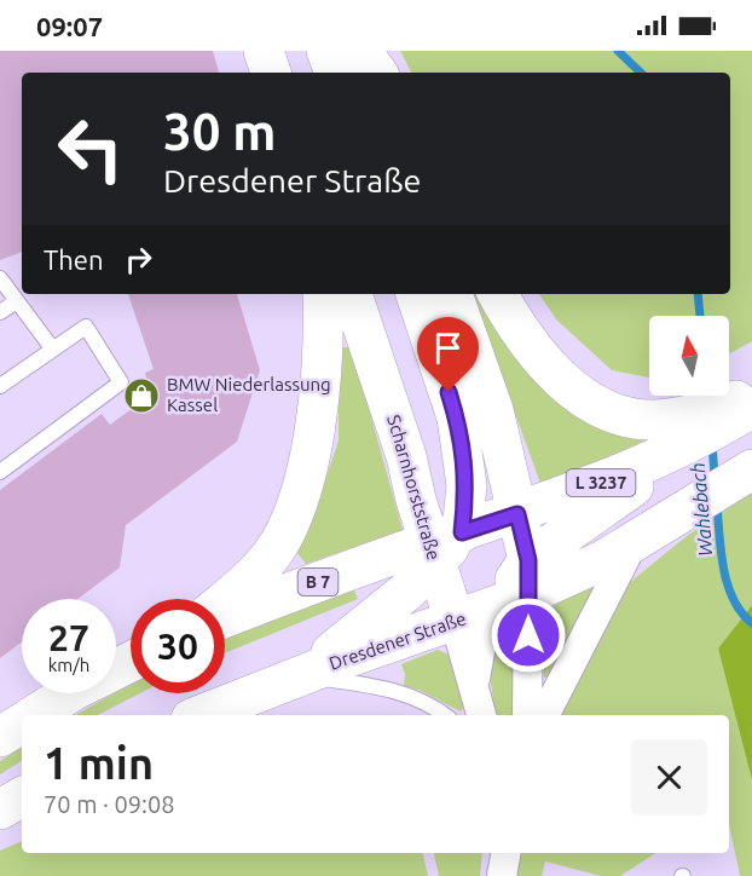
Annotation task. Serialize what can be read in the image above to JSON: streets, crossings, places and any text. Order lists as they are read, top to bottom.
{
  "streets": {
    "main road": [
      "L 3237",
      "Scharnhorststraße",
      "B 7",
      "Dresdener Straße"
    ]
  },
  "crossings": [
    ["L 3237", "Scharnhorststraße"],
    ["L 3237", "B 7"],
    ["Scharnhorststraße", "B 7"],
    ["Scharnhorststraße", "Dresdener Straße"]
  ],
  "water": ["Wahlebach"],
  "places": {
    "shop": ["BMW Niederlassung Kassel"]
  },
  "north": "top",
  "page": {
    "status": "09:07",
    "turn": ["30 m", "Dresdener Straße"],
    "then": "Then",
    "speed": "27 km/h",
    "limit": "30",
    "heading": ["1 min", "70 m · 09:08"]
  }
}
